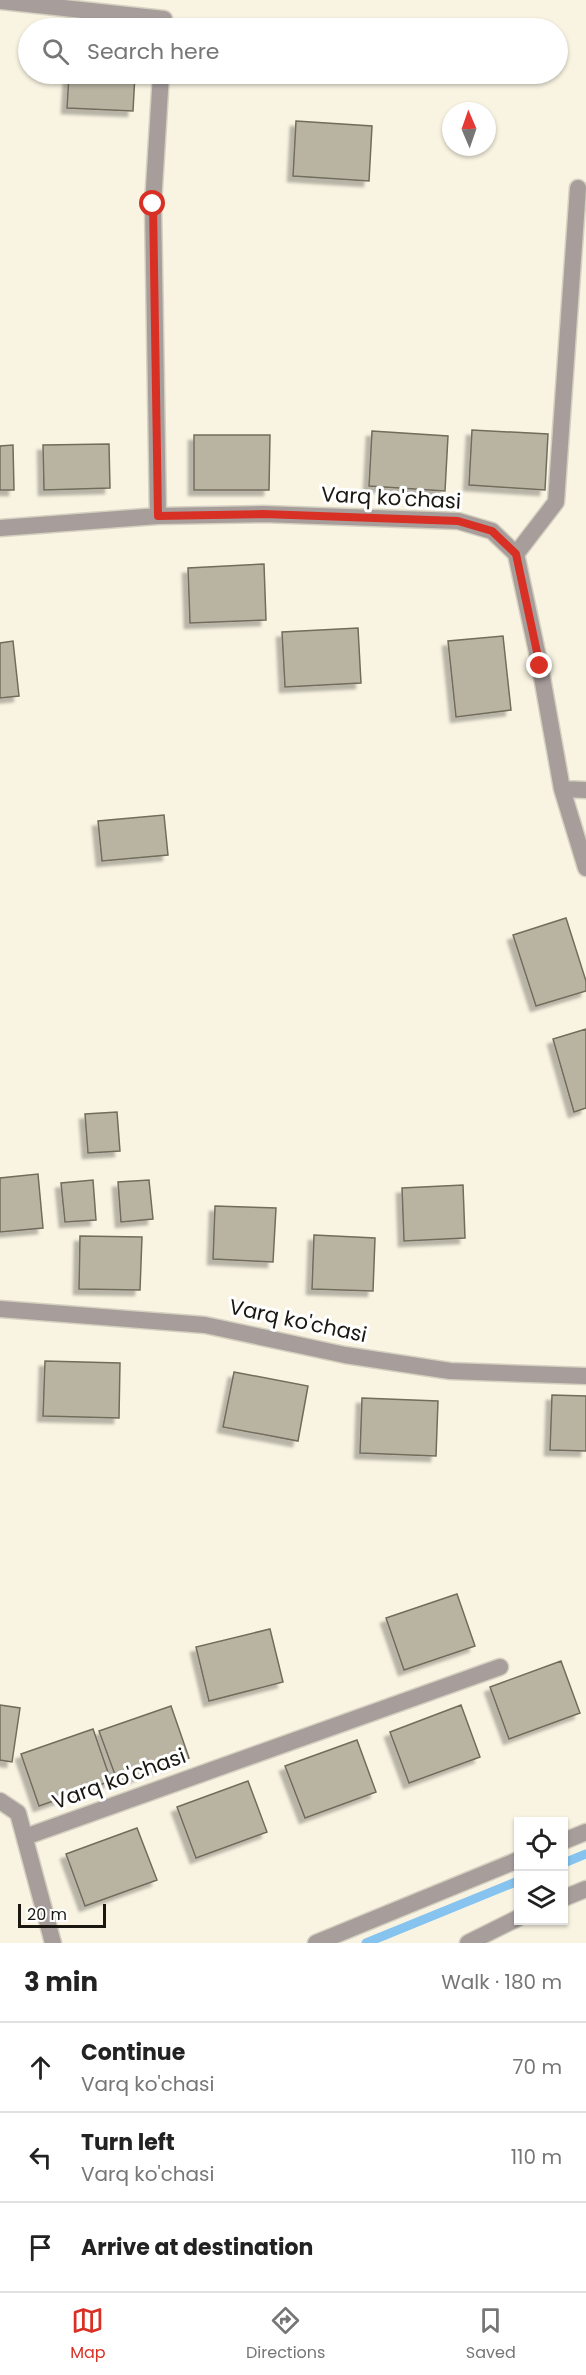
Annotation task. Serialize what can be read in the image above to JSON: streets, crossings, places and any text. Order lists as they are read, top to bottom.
{
  "streets": {
    "street": ["Varq ko'chasi"]
  },
  "scale_bar": "20 m",
  "north": "top",
  "page": {
    "search": "Search here",
    "scale": "20 m",
    "heading": ["3 min", "Walk · 180 m"],
    "list": [
      ["Continue", "Varq ko'chasi", "70 m"],
      ["Turn left", "Varq ko'chasi", "110 m"],
      "Arrive at destination"
    ],
    "nav": ["Map", "Directions", "Saved"]
  }
}
